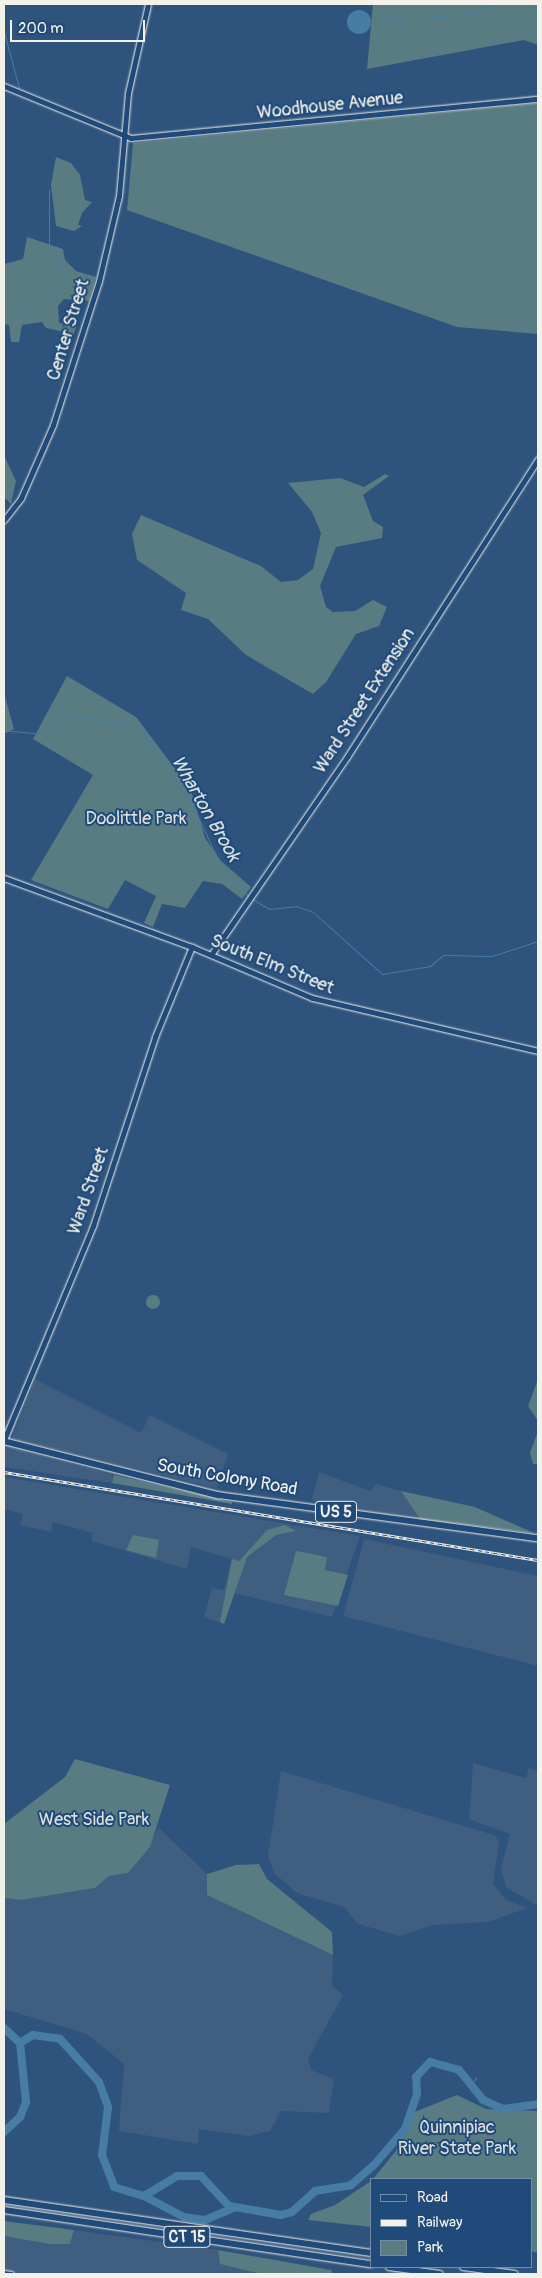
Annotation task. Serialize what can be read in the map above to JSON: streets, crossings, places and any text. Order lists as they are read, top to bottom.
{
  "streets": {
    "highway": ["CT 15"],
    "main road": [
      "Woodhouse Avenue",
      "Center Street",
      "South Elm Street",
      "South Colony Road",
      "US 5"
    ],
    "street": ["Ward Street Extension", "Ward Street"]
  },
  "crossings": [
    ["Woodhouse Avenue", "Center Street"],
    ["Ward Street Extension", "South Elm Street"],
    ["South Elm Street", "Ward Street"],
    ["Ward Street", "South Colony Road"]
  ],
  "water": ["Wharton Brook"],
  "parks": ["Doolittle Park", "West Side Park", "Quinnipiac River State Park"],
  "legend": ["Road", "Railway", "Park"],
  "scale_bar": "200 m"
}
